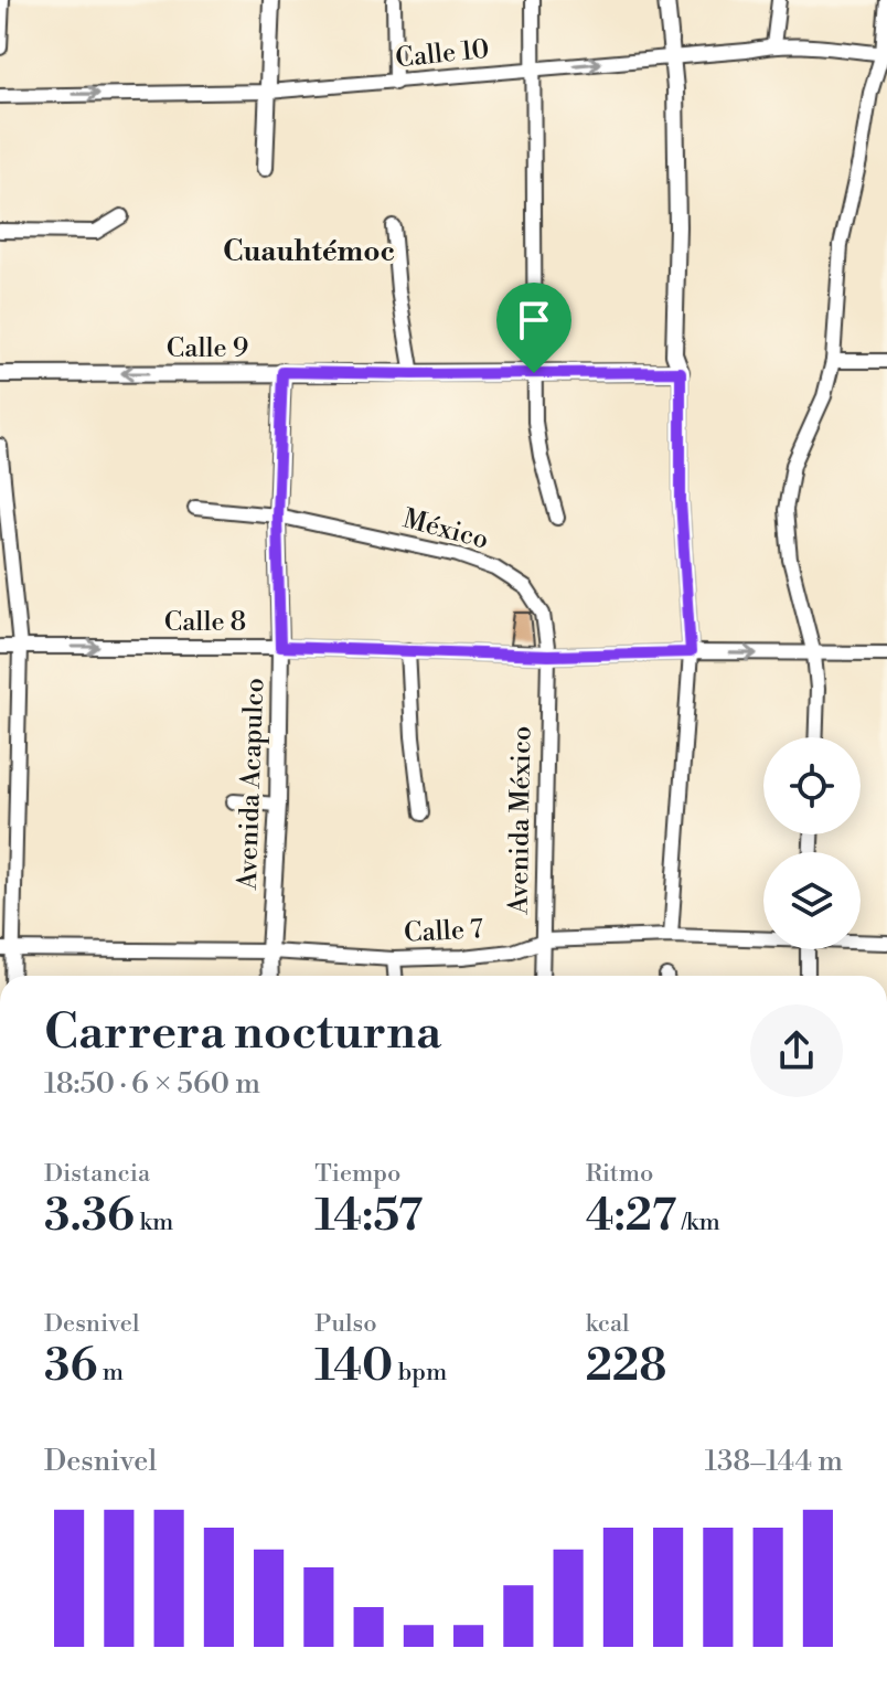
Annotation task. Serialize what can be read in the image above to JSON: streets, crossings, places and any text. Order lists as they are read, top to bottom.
{
  "streets": {
    "street": [
      "Calle 10",
      "Calle 9",
      "México",
      "Calle 8",
      "Avenida Acapulco",
      "Avenida México",
      "Calle 7"
    ]
  },
  "crossings": [
    ["Calle 9", "Avenida Acapulco"],
    ["México", "Calle 8"],
    ["México", "Avenida Acapulco"],
    ["México", "Avenida México"],
    ["Calle 8", "Avenida Acapulco"],
    ["Calle 8", "Avenida México"],
    ["Avenida Acapulco", "Calle 7"],
    ["Avenida México", "Calle 7"]
  ],
  "one_way": ["Calle 10", "Calle 9", "Calle 8"],
  "districts": ["Cuauhtémoc"],
  "page": {
    "heading": ["Carrera nocturna", "18:50 · 6 × 560 m"],
    "stats": [
      ["Distancia", "3.36 km"],
      ["Tiempo", "14:57"],
      ["Ritmo", "4:27 /km"],
      ["Desnivel", "36 m"],
      ["Pulso", "140 bpm"],
      ["kcal", "228"]
    ],
    "chart": ["Desnivel", "138–144 m"]
  }
}
